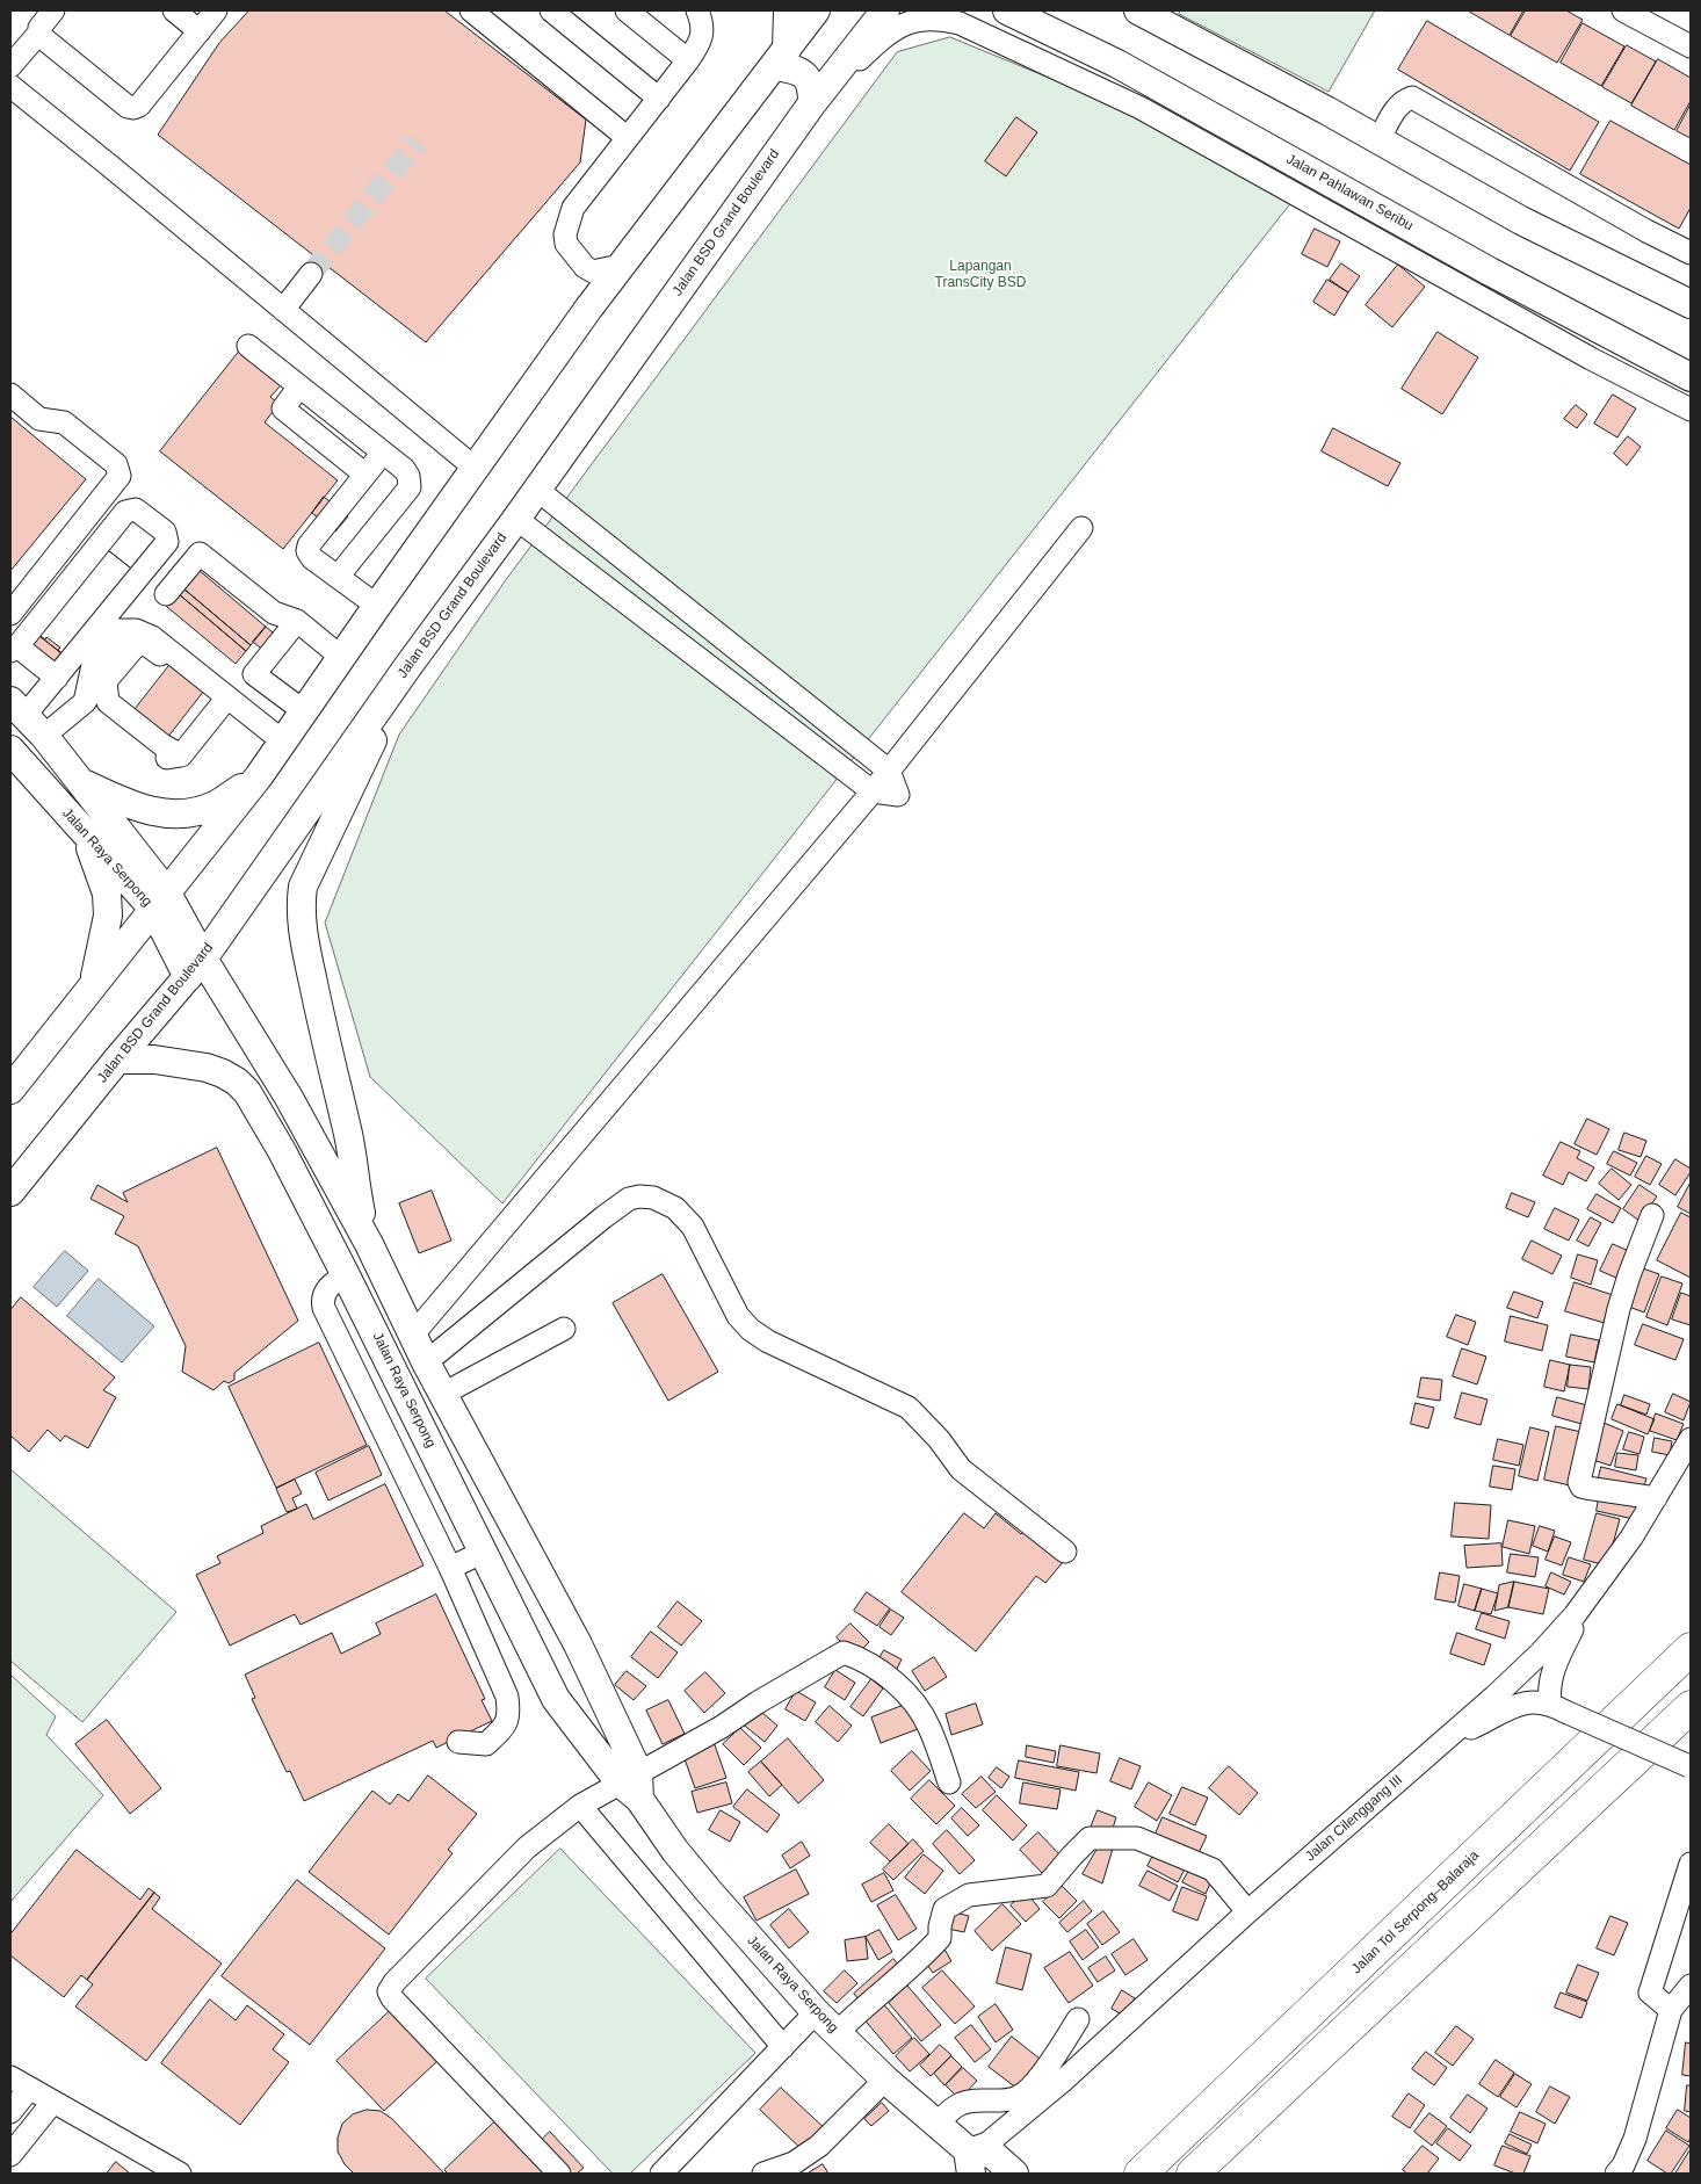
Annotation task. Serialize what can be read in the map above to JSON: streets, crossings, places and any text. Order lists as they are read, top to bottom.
{
  "streets": {
    "highway": ["Jalan Tol Serpong–Balaraja"],
    "main road": ["Jalan Pahlawan Seribu", "Jalan BSD Grand Boulevard", "Jalan Raya Serpong"],
    "street": ["Jalan Cilenggang III"]
  },
  "crossings": [
    ["Jalan BSD Grand Boulevard", "Jalan Raya Serpong"],
    ["Jalan Raya Serpong", "Jalan Cilenggang III"]
  ],
  "parks": ["Lapangan TransCity BSD"]
}
